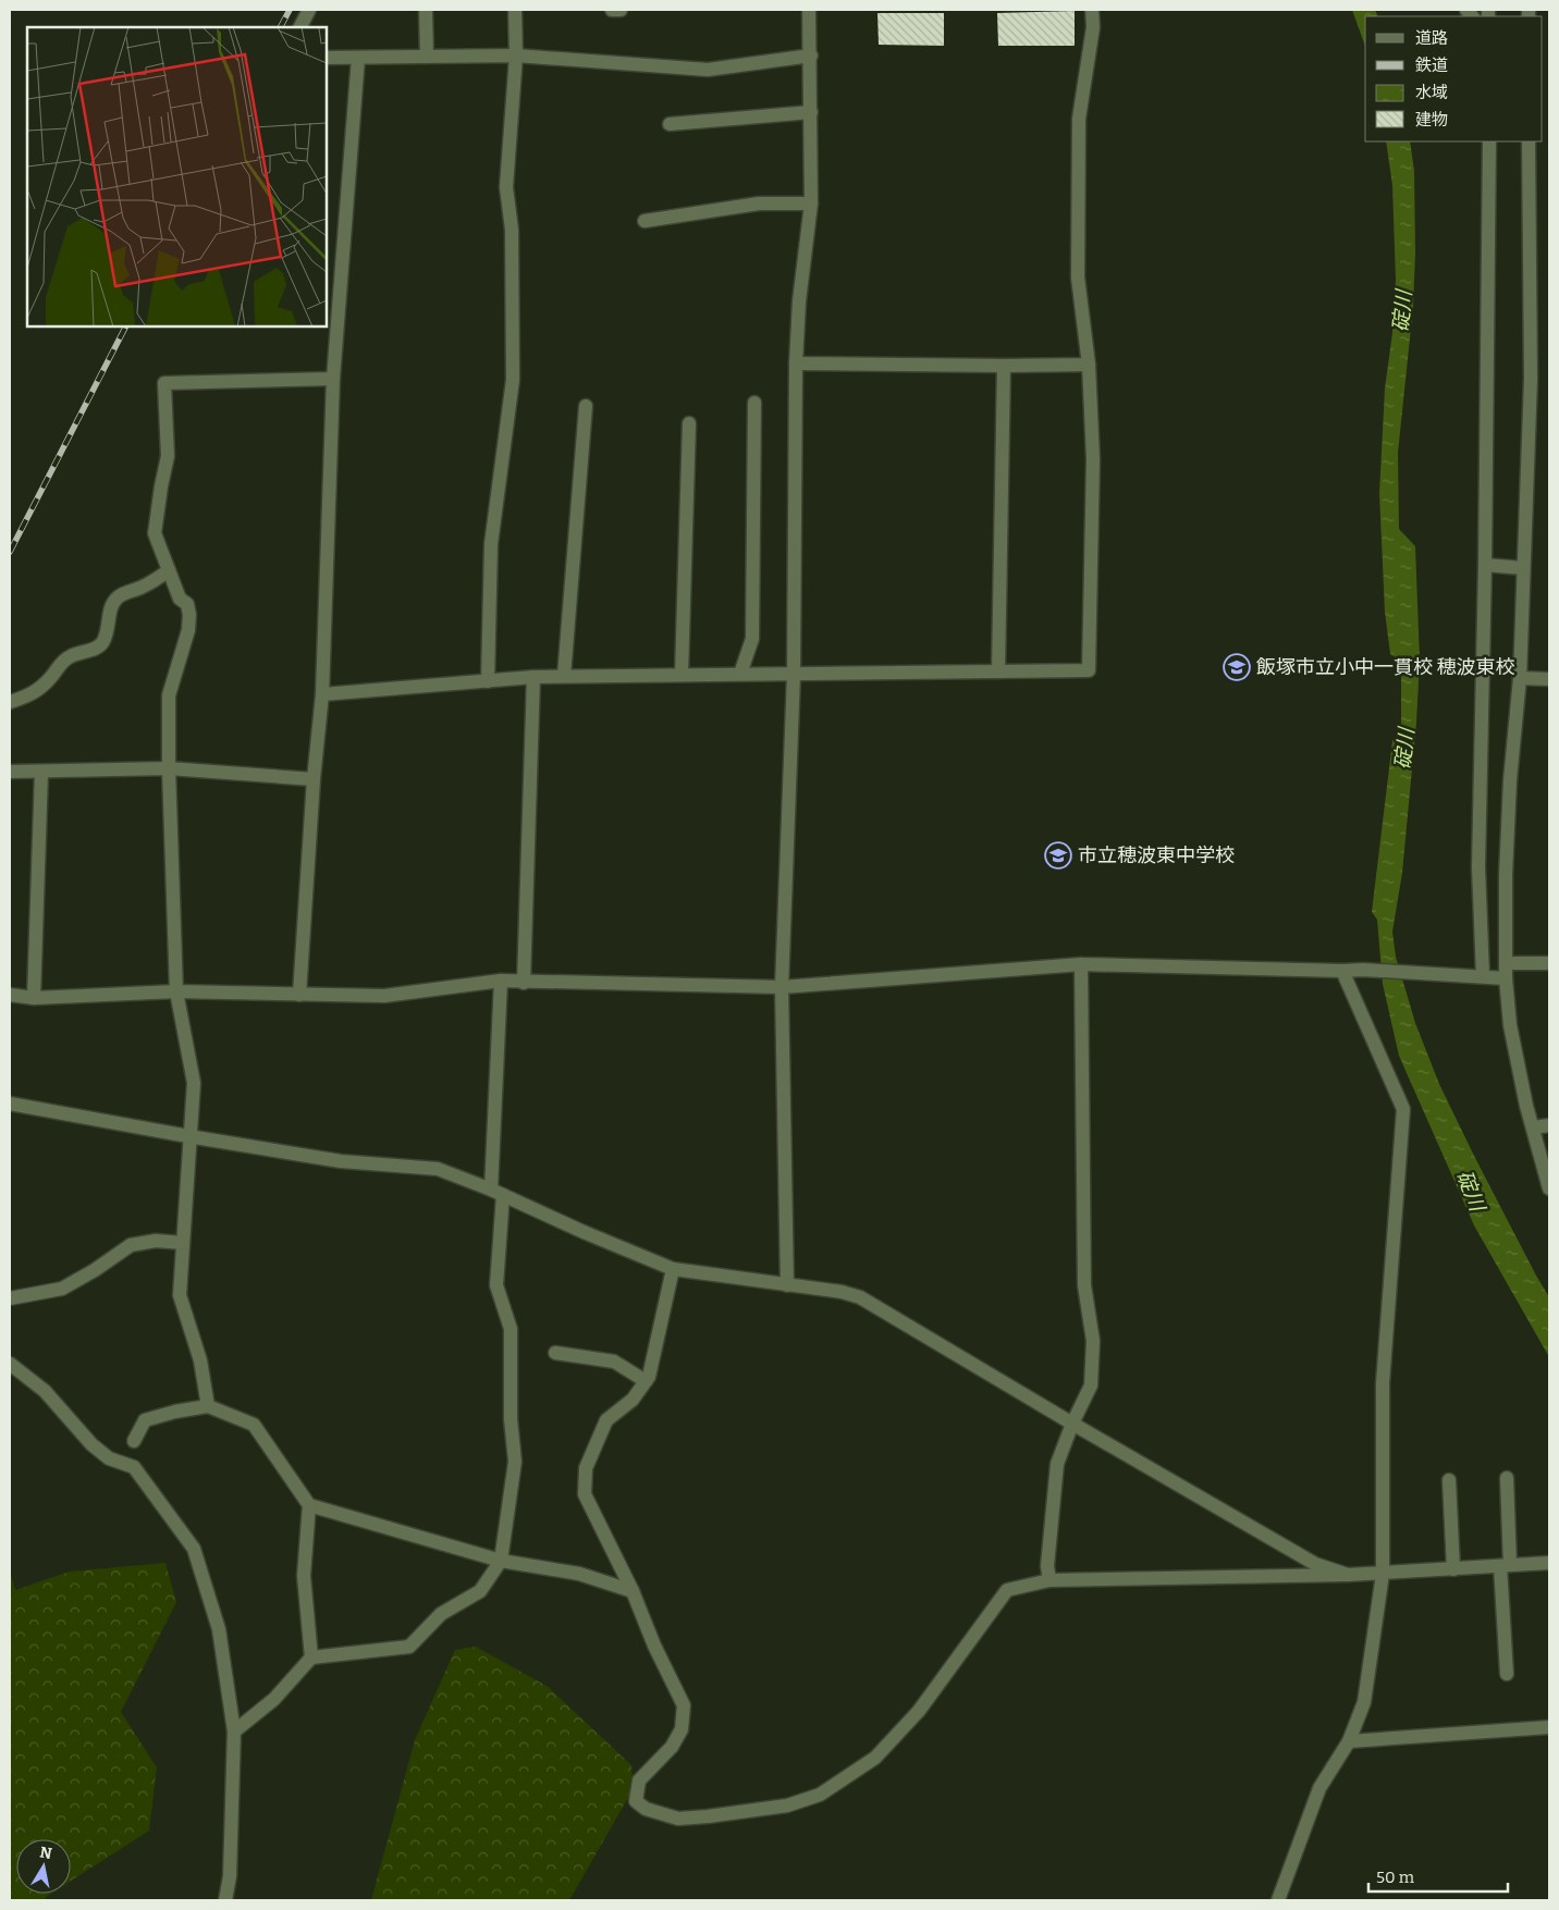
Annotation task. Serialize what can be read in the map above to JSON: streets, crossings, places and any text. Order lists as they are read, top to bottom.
{
  "water": ["碇川"],
  "places": {
    "school or university": ["飯塚市立小中一貫校 穂波東校", "市立穂波東中学校"]
  },
  "legend": [
    "道路",
    "鉄道",
    "水域",
    "建物"
  ],
  "scale_bar": "50 m",
  "north": "top"
}
